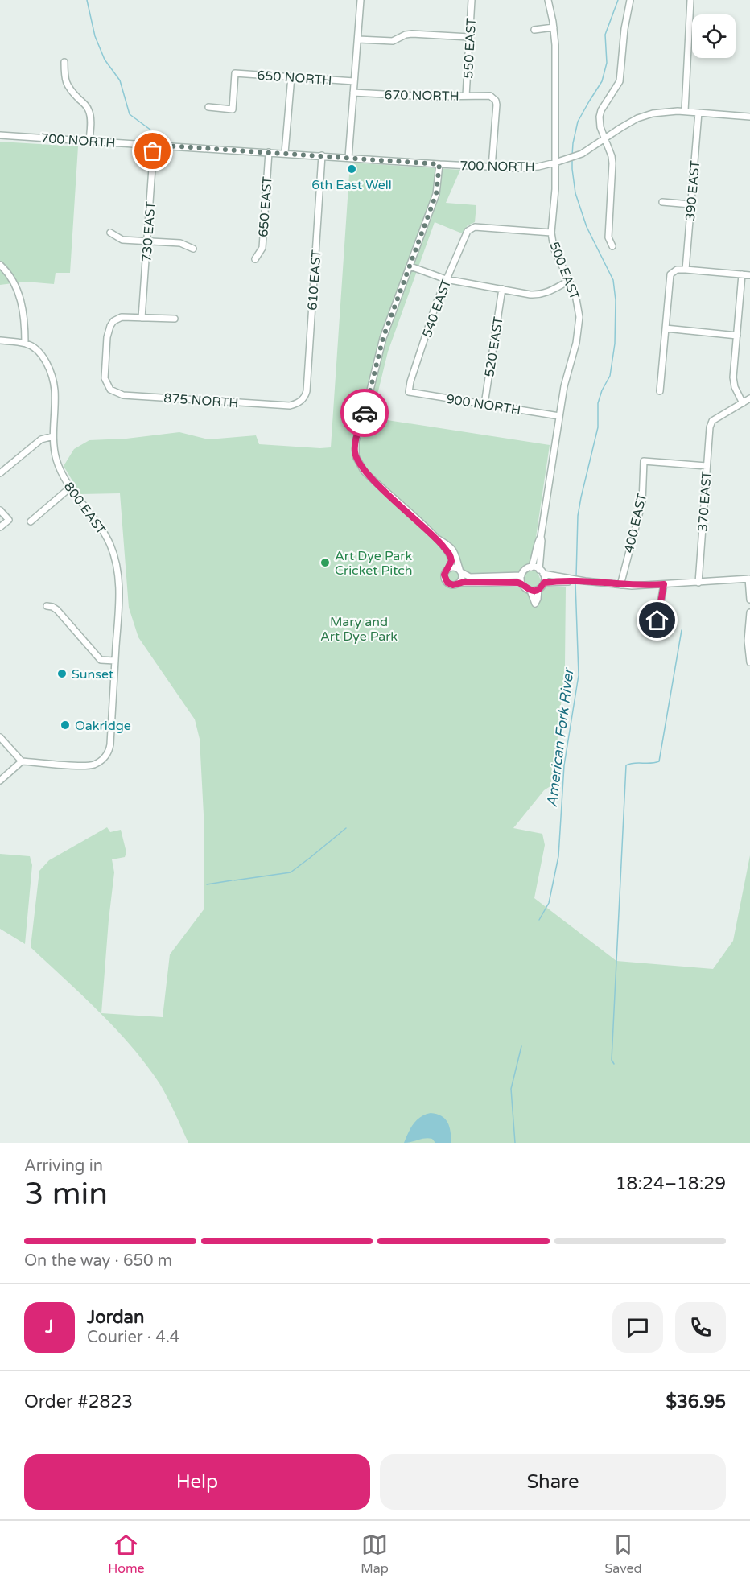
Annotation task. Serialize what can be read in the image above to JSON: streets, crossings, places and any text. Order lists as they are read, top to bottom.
{
  "streets": {
    "street": [
      "550 EAST",
      "650 NORTH",
      "670 NORTH",
      "700 NORTH",
      "390 EAST",
      "650 EAST",
      "730 EAST",
      "500 EAST",
      "610 EAST",
      "540 EAST",
      "520 EAST",
      "875 NORTH",
      "900 NORTH",
      "370 EAST",
      "800 EAST",
      "400 EAST"
    ]
  },
  "crossings": [
    ["550 EAST", "670 NORTH"],
    ["670 NORTH", "700 NORTH"],
    ["700 NORTH", "390 EAST"],
    ["700 NORTH", "650 EAST"],
    ["700 NORTH", "730 EAST"],
    ["700 NORTH", "500 EAST"],
    ["700 NORTH", "610 EAST"],
    ["730 EAST", "875 NORTH"],
    ["500 EAST", "540 EAST"],
    ["500 EAST", "900 NORTH"],
    ["610 EAST", "875 NORTH"],
    ["540 EAST", "900 NORTH"],
    ["520 EAST", "900 NORTH"],
    ["370 EAST", "400 EAST"]
  ],
  "water": ["American Fork River"],
  "parks": ["Mary and Art Dye Park"],
  "places": [
    "6th East Well",
    "Art Dye Park Cricket Pitch",
    "Sunset",
    "Oakridge"
  ],
  "page": {
    "heading": ["3 min", "Arriving in", "18:24–18:29"],
    "panel": [
      "Jordan",
      "Courier · 4.4",
      "Order #2823",
      "$36.95"
    ],
    "bar": "On the way · 650 m",
    "round": "J",
    "buttons": ["Help", "Share"],
    "tabs": ["Home", "Map", "Saved"]
  }
}
